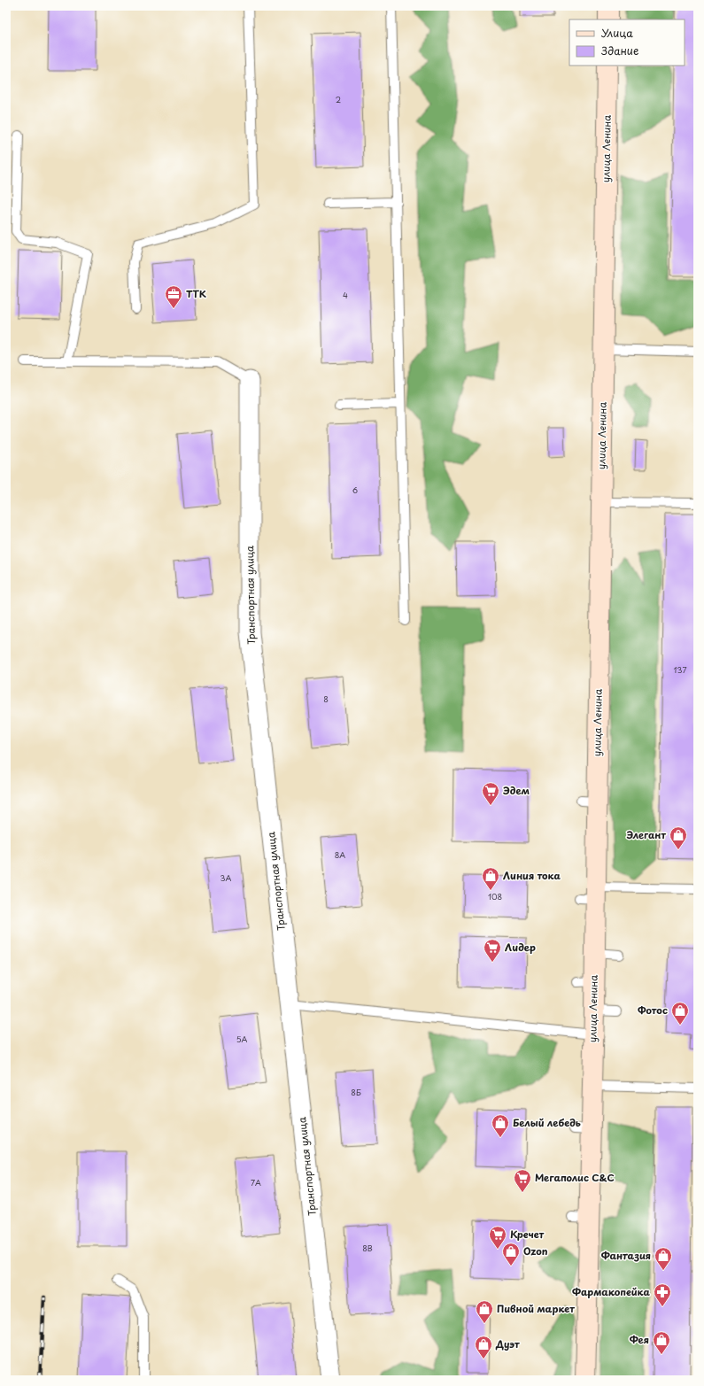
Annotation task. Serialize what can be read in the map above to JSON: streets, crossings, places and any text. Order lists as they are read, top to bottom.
{
  "streets": {
    "main road": ["улица Ленина"],
    "street": ["Транспортная улица"]
  },
  "places": {
    "office": ["ТТК"],
    "supermarket": [
      "Эдем",
      "Лидер",
      "Мегаполис C&С",
      "Кречет"
    ],
    "shop": [
      "Элегант",
      "Линия тока",
      "Фотос",
      "Белый лебедь",
      "Ozon",
      "Фантазия",
      "Пивной маркет",
      "Фея",
      "Дуэт"
    ],
    "pharmacy": ["Фармакопейка"]
  },
  "house_numbers": [
    "2",
    "4",
    "6",
    "137",
    "8",
    "8А",
    "3А",
    "108",
    "5А",
    "8Б",
    "7А",
    "8В"
  ],
  "legend": ["Улица", "Здание"]
}
